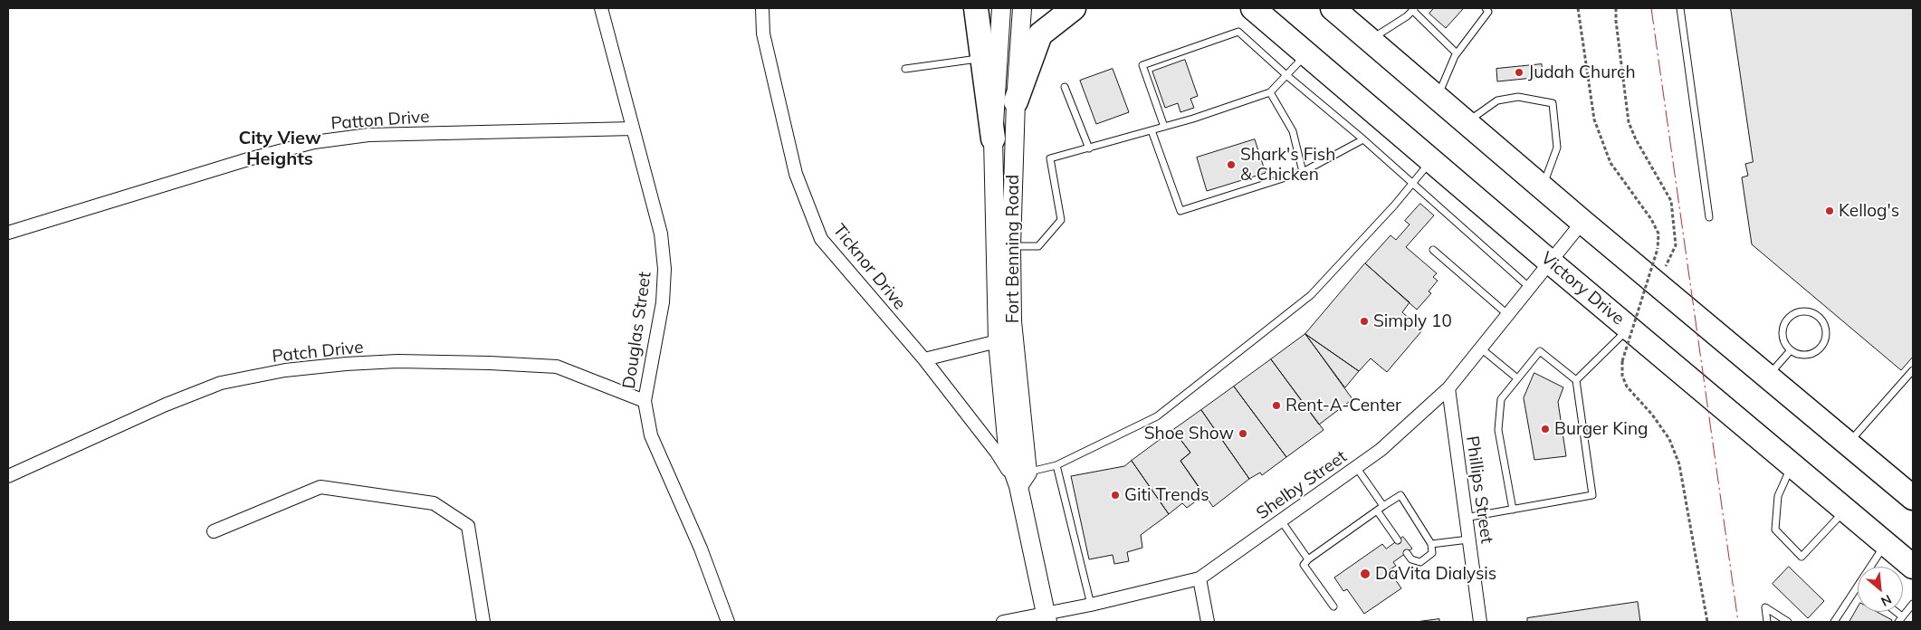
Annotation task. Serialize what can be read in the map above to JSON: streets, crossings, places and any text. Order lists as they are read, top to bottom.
{
  "streets": {
    "highway": ["Victory Drive"],
    "street": [
      "Patton Drive",
      "Fort Benning Road",
      "Ticknor Drive",
      "Douglas Street",
      "Patch Drive",
      "Shelby Street",
      "Phillips Street"
    ]
  },
  "crossings": [
    ["Patton Drive", "Douglas Street"],
    ["Fort Benning Road", "Ticknor Drive"],
    ["Fort Benning Road", "Shelby Street"],
    ["Victory Drive", "Shelby Street"],
    ["Douglas Street", "Patch Drive"],
    ["Shelby Street", "Phillips Street"]
  ],
  "districts": ["City View Heights"],
  "places": [
    "Judah Church",
    "Shark's Fish & Chicken",
    "Kellog's",
    "Simply 10",
    "Rent-A-Center",
    "Burger King",
    "Shoe Show",
    "Giti Trends",
    "DaVita Dialysis"
  ],
  "north": "bottom right"
}
